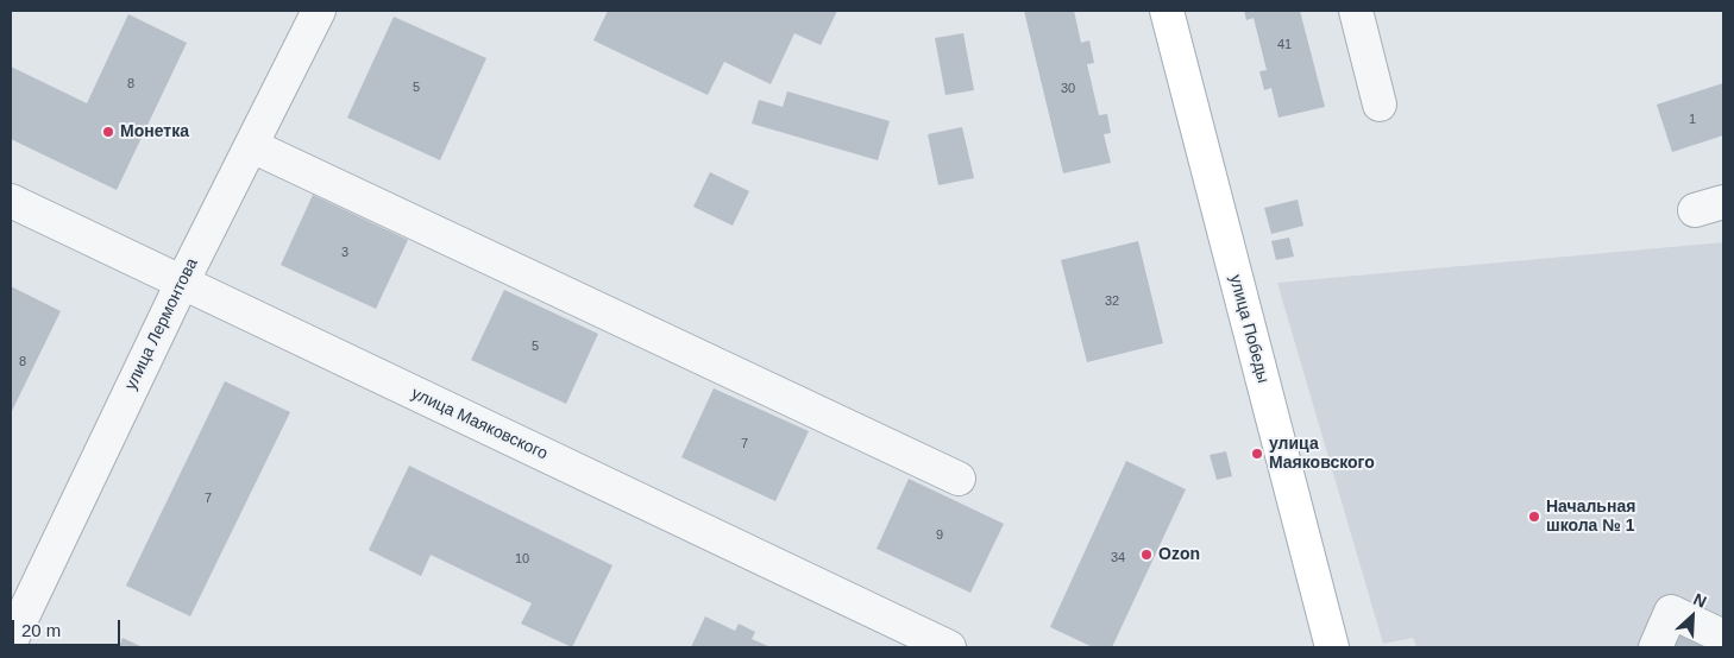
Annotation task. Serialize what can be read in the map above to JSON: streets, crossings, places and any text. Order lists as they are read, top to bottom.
{
  "streets": {
    "main road": ["улица Победы"],
    "street": ["улица Лермонтова", "улица Маяковского"]
  },
  "crossings": [
    ["улица Лермонтова", "улица Маяковского"]
  ],
  "places": [
    "Монетка",
    "улица Маяковского",
    "Начальная школа № 1",
    "Ozon"
  ],
  "house_numbers": [
    "41",
    "8",
    "5",
    "30",
    "1",
    "3",
    "32",
    "5",
    "8",
    "7",
    "7",
    "9",
    "34",
    "10"
  ],
  "scale_bar": "20 m",
  "north": "top right"
}
